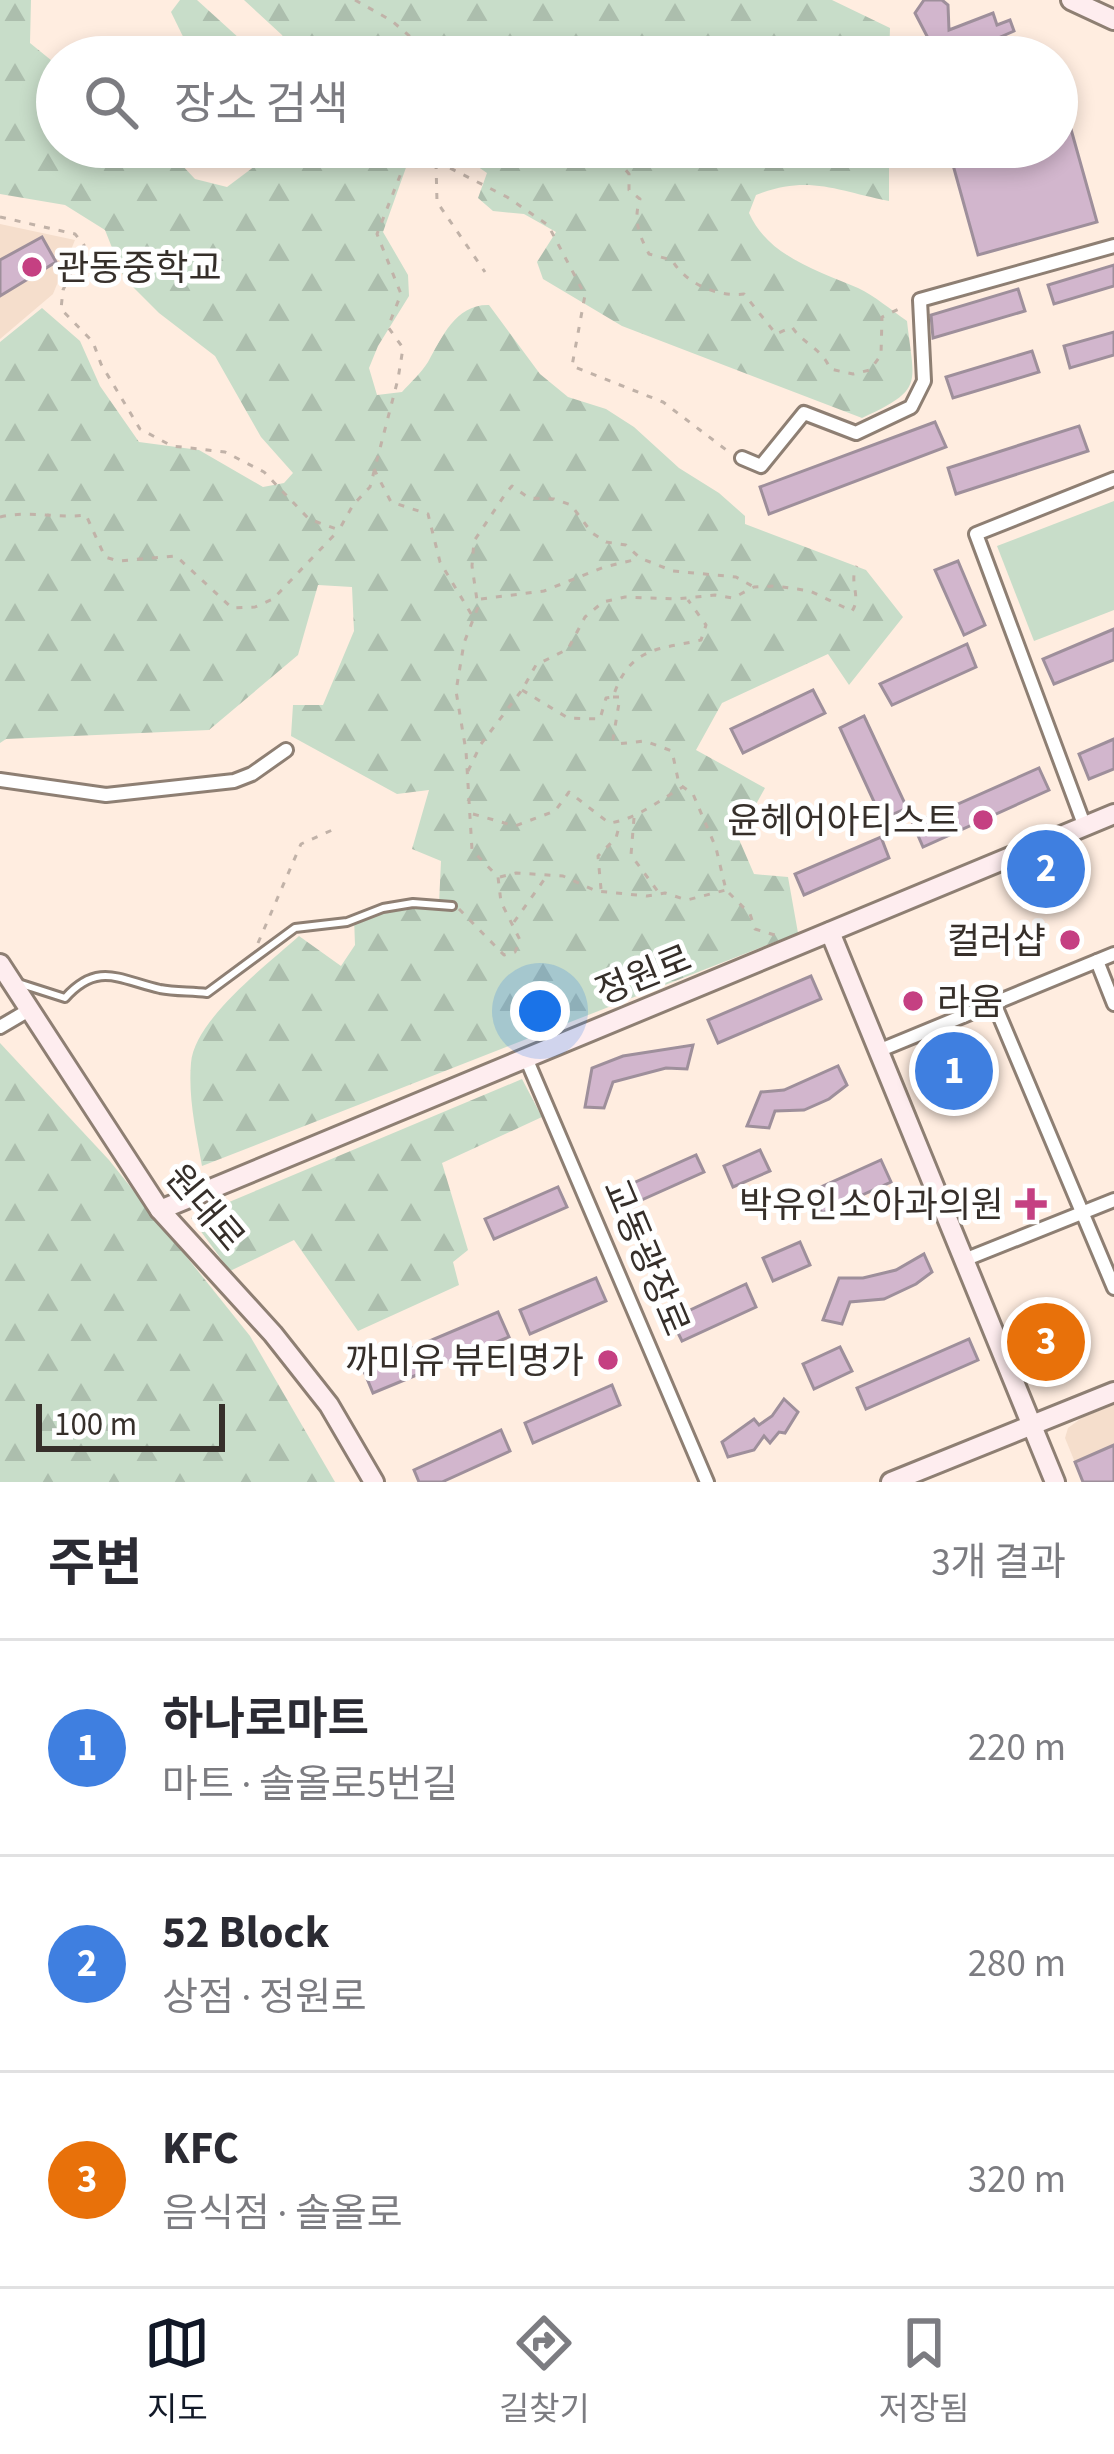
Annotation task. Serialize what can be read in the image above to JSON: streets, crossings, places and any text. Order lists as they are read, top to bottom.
{
  "streets": {
    "street": ["정원로", "원대로", "교동광장로"]
  },
  "crossings": [
    ["정원로", "원대로"],
    ["정원로", "교동광장로"]
  ],
  "places": {
    "other": [
      "관동중학교",
      "윤헤어아티스트",
      "컬러샵",
      "라움",
      "까미유 뷰티명가"
    ],
    "health": ["박유인소아과의원"]
  },
  "scale_bar": "100 m",
  "page": {
    "search": "장소 검색",
    "pins": ["2", "1", "3"],
    "scale": "100 m",
    "heading": ["주변", "3개 결과"],
    "list": [
      {
        "mark": "1",
        "name": "하나로마트",
        "note": "마트 · 솔올로5번길",
        "value": "220 m"
      },
      {
        "mark": "2",
        "name": "52 Block",
        "note": "상점 · 정원로",
        "value": "280 m"
      },
      {
        "mark": "3",
        "name": "KFC",
        "note": "음식점 · 솔올로",
        "value": "320 m"
      }
    ],
    "nav": ["지도", "길찾기", "저장됨"]
  }
}
